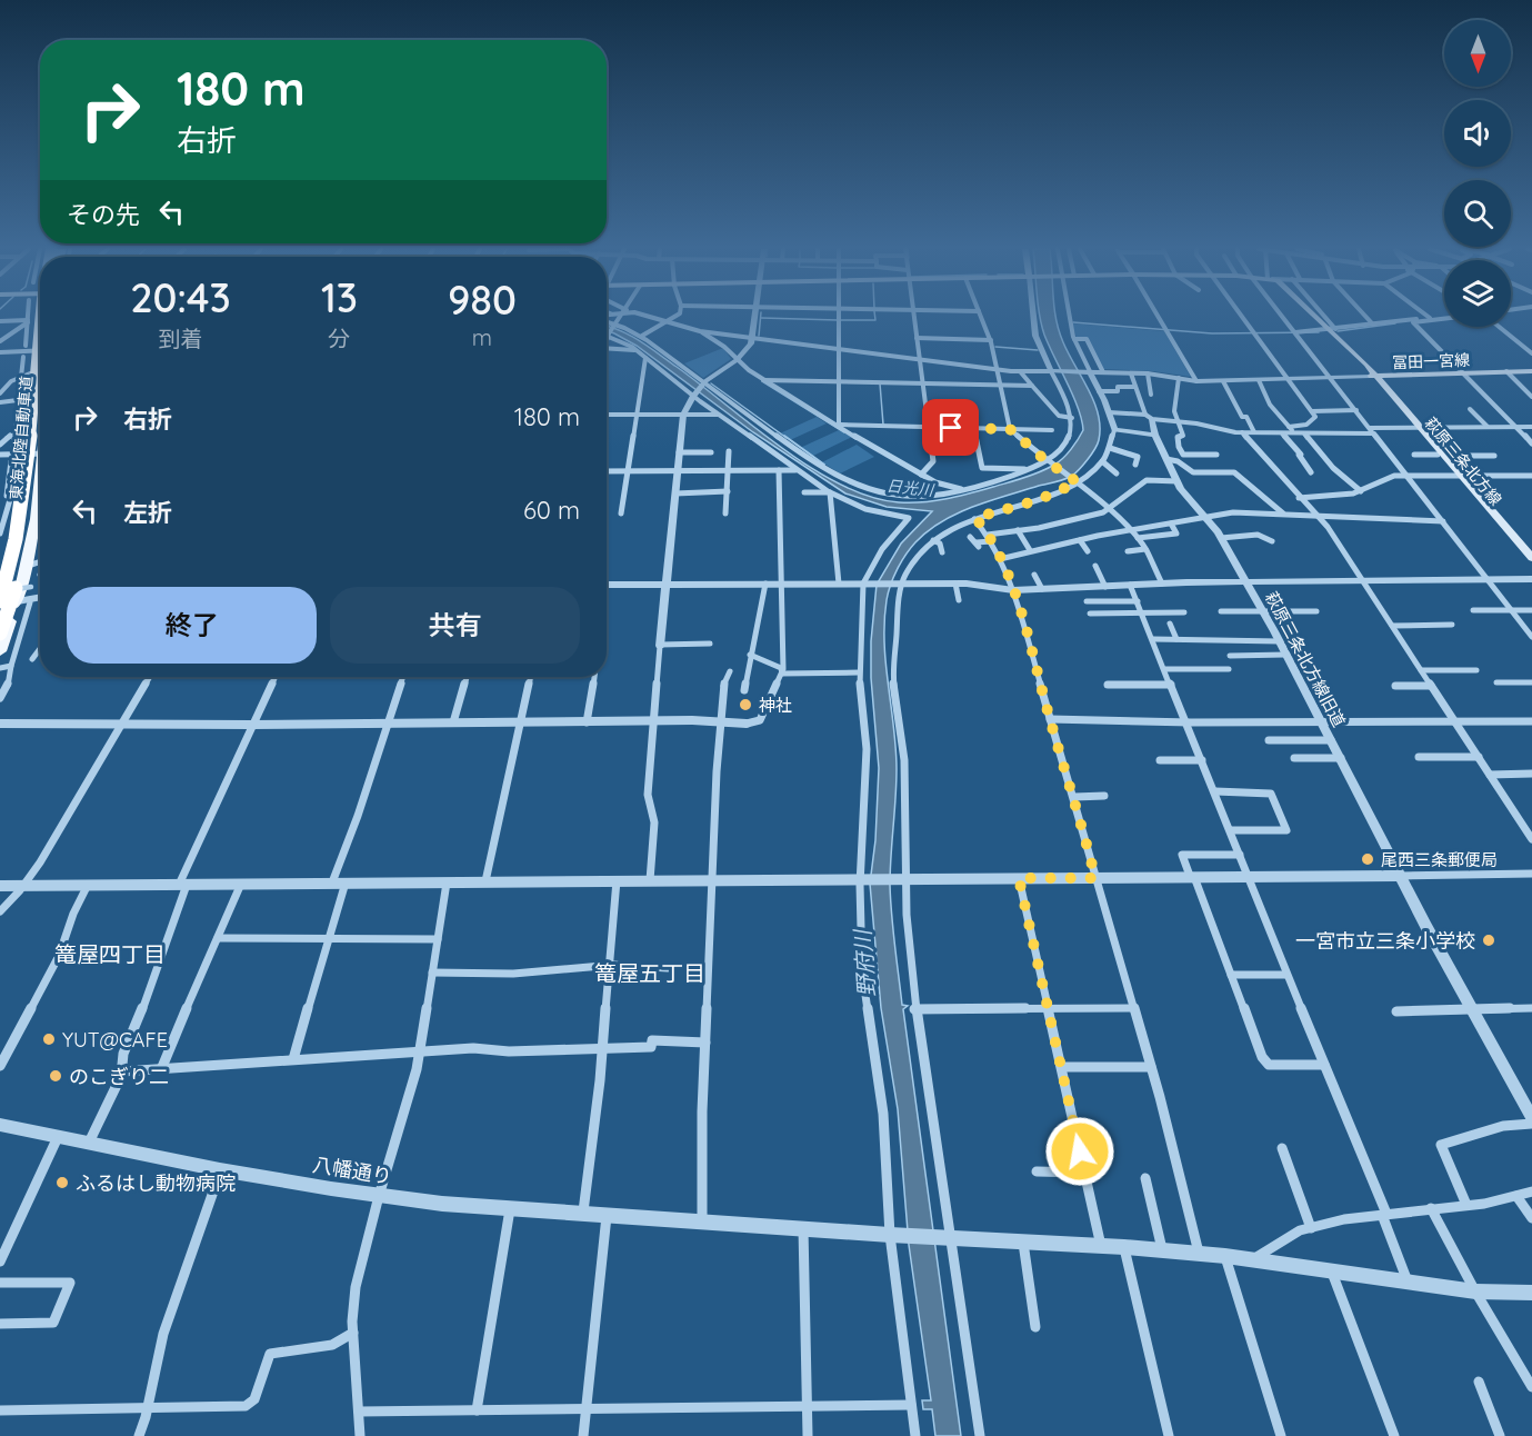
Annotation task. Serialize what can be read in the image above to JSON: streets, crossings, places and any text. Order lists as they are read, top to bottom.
{
  "streets": {
    "highway": ["東海北陸自動車道"],
    "main road": ["冨田一宮線", "萩原三条北方線"],
    "street": ["萩原三条北方線旧道", "八幡通り"]
  },
  "crossings": [
    ["冨田一宮線", "萩原三条北方線"]
  ],
  "districts": ["篭屋四丁目", "篭屋五丁目"],
  "water": ["日光川", "野府川"],
  "places": [
    "神社",
    "尾西三条郵便局",
    "一宮市立三条小学校",
    "YUT@CAFE",
    "のこぎり二",
    "ふるはし動物病院"
  ],
  "north": "bottom",
  "page": {
    "turn": ["180 m", "右折"],
    "then": "その先",
    "eta": [
      "20:43",
      "到着",
      "13",
      "分",
      "980",
      "m"
    ],
    "list": [
      {
        "name": "右折",
        "value": "180 m"
      },
      {
        "name": "左折",
        "value": "60 m"
      }
    ],
    "buttons": ["終了", "共有"]
  }
}
